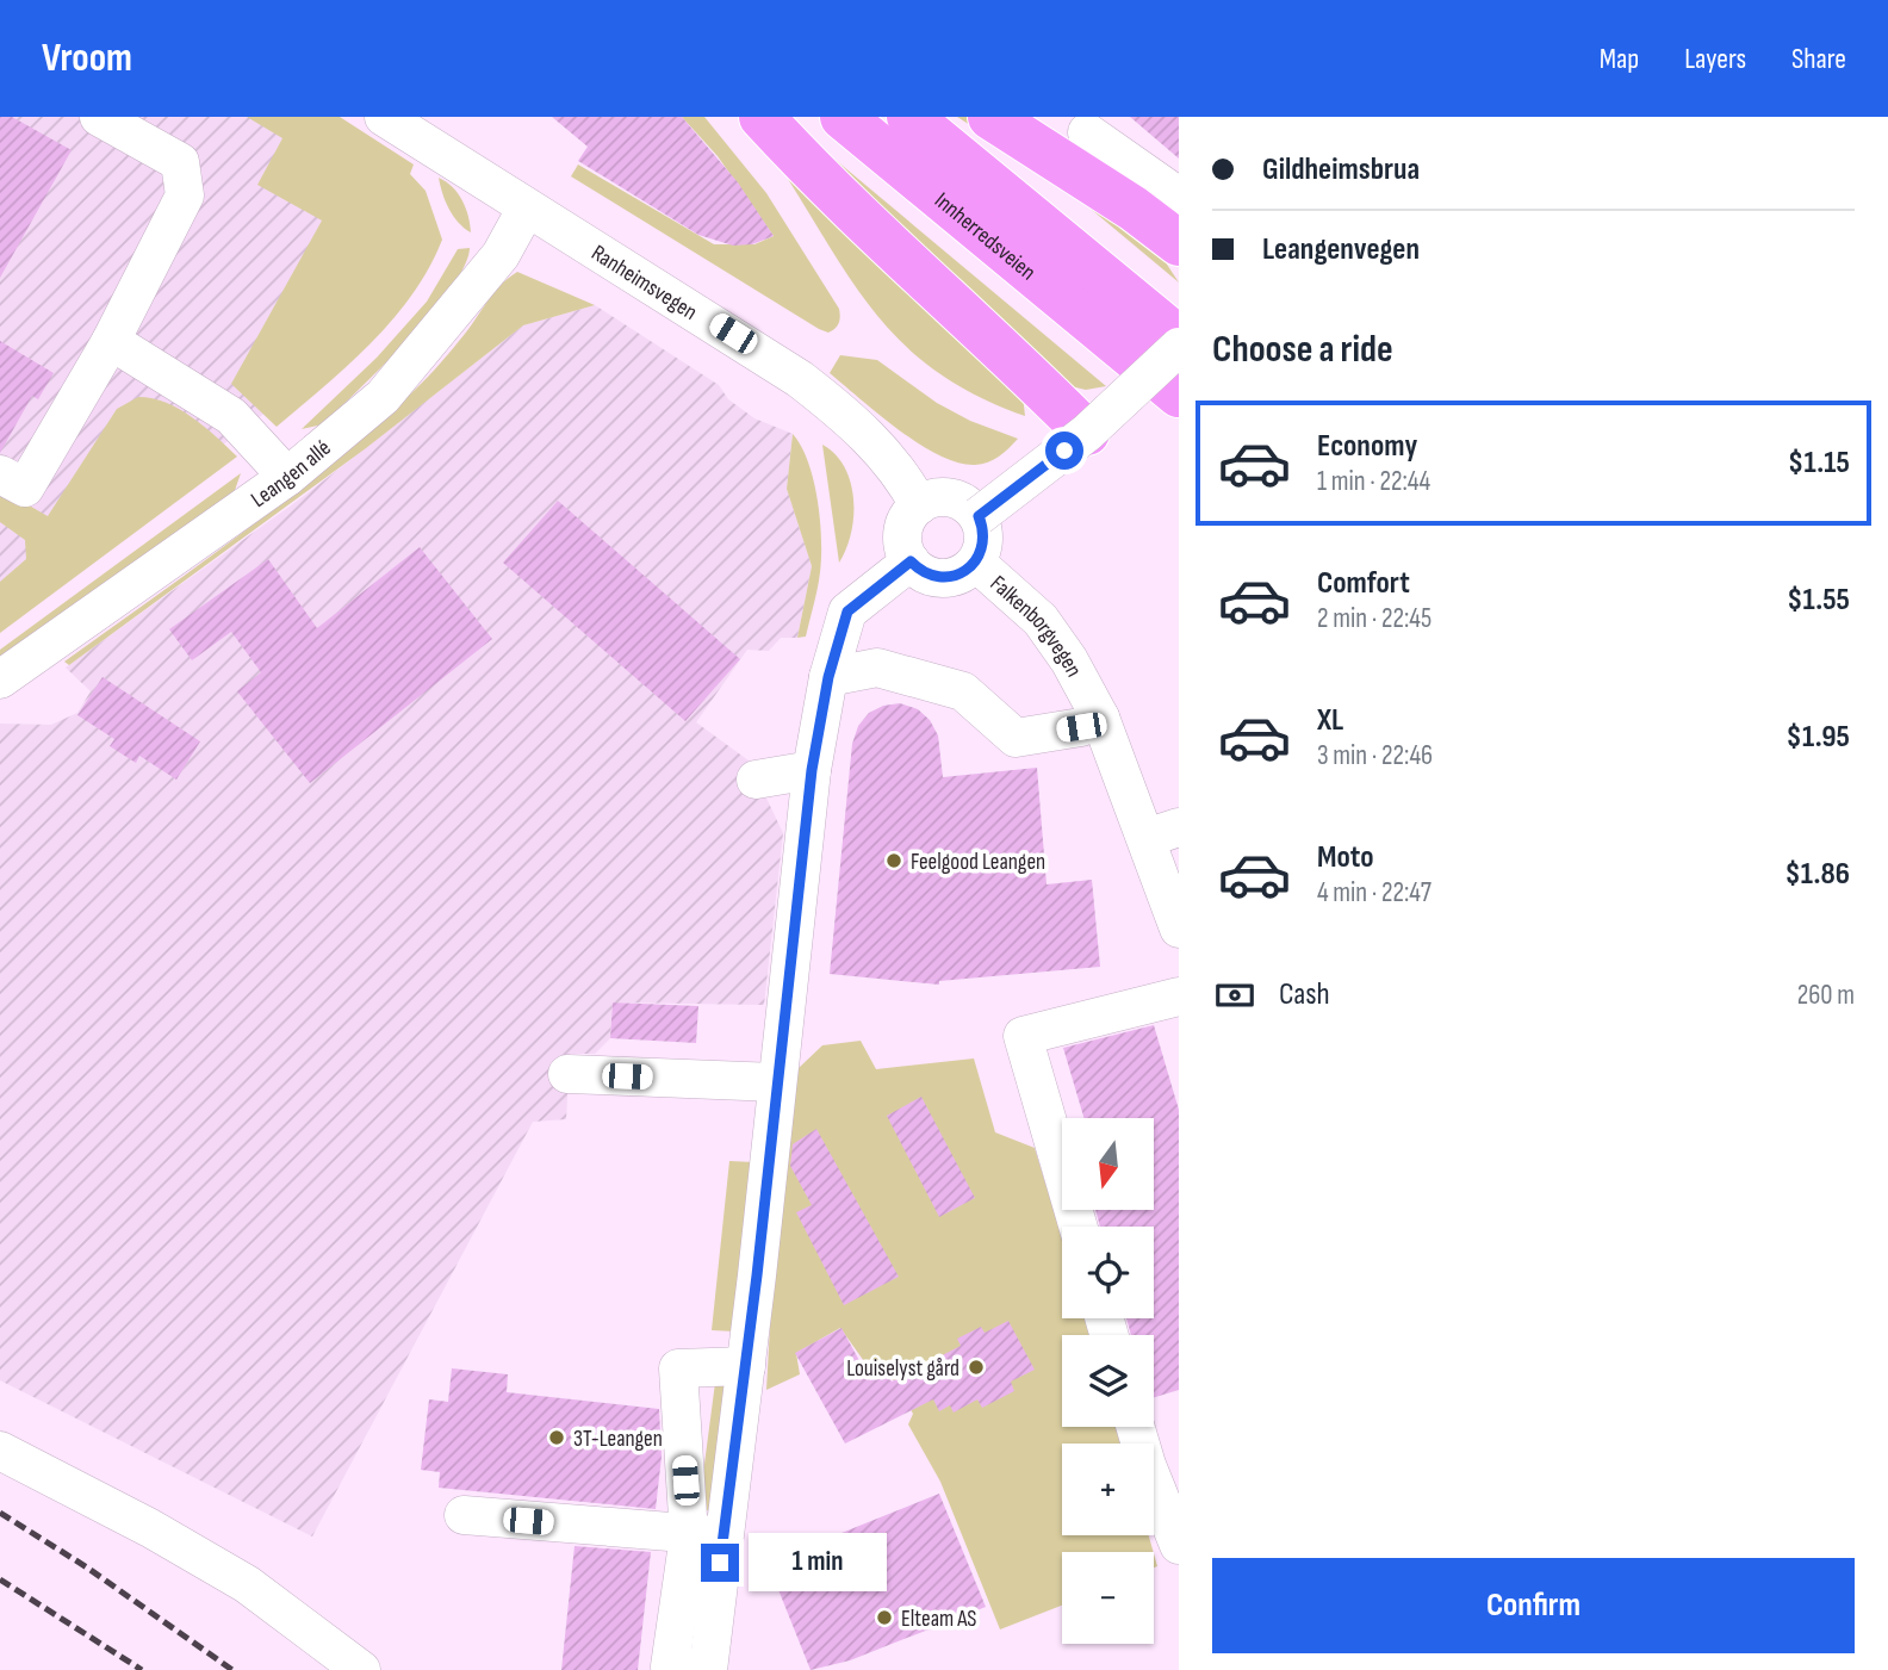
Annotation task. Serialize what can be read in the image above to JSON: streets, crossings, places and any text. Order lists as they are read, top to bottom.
{
  "streets": {
    "highway": ["Innherredsveien"],
    "street": ["Ranheimsvegen", "Leangen allé", "Falkenborgvegen"]
  },
  "crossings": [
    ["Ranheimsvegen", "Leangen allé"],
    ["Ranheimsvegen", "Falkenborgvegen"]
  ],
  "places": [
    "Feelgood Leangen",
    "Louiselyst gård",
    "3T-Leangen",
    "Elteam AS"
  ],
  "north": "bottom",
  "page": {
    "header": "Vroom",
    "nav": ["Map", "Layers", "Share"],
    "banner": ["Gildheimsbrua", "Leangenvegen"],
    "heading": "Choose a ride",
    "list": [
      {
        "name": "Economy",
        "note": "1 min · 22:44",
        "value": "$1.15"
      },
      {
        "name": "Comfort",
        "note": "2 min · 22:45",
        "value": "$1.55"
      },
      {
        "name": "XL",
        "note": "3 min · 22:46",
        "value": "$1.95"
      },
      {
        "name": "Moto",
        "note": "4 min · 22:47",
        "value": "$1.86"
      }
    ],
    "pay": ["Cash", "260 m"],
    "map_buttons": ["+", "−"],
    "bubble": "1 min",
    "buttons": "Confirm"
  }
}
